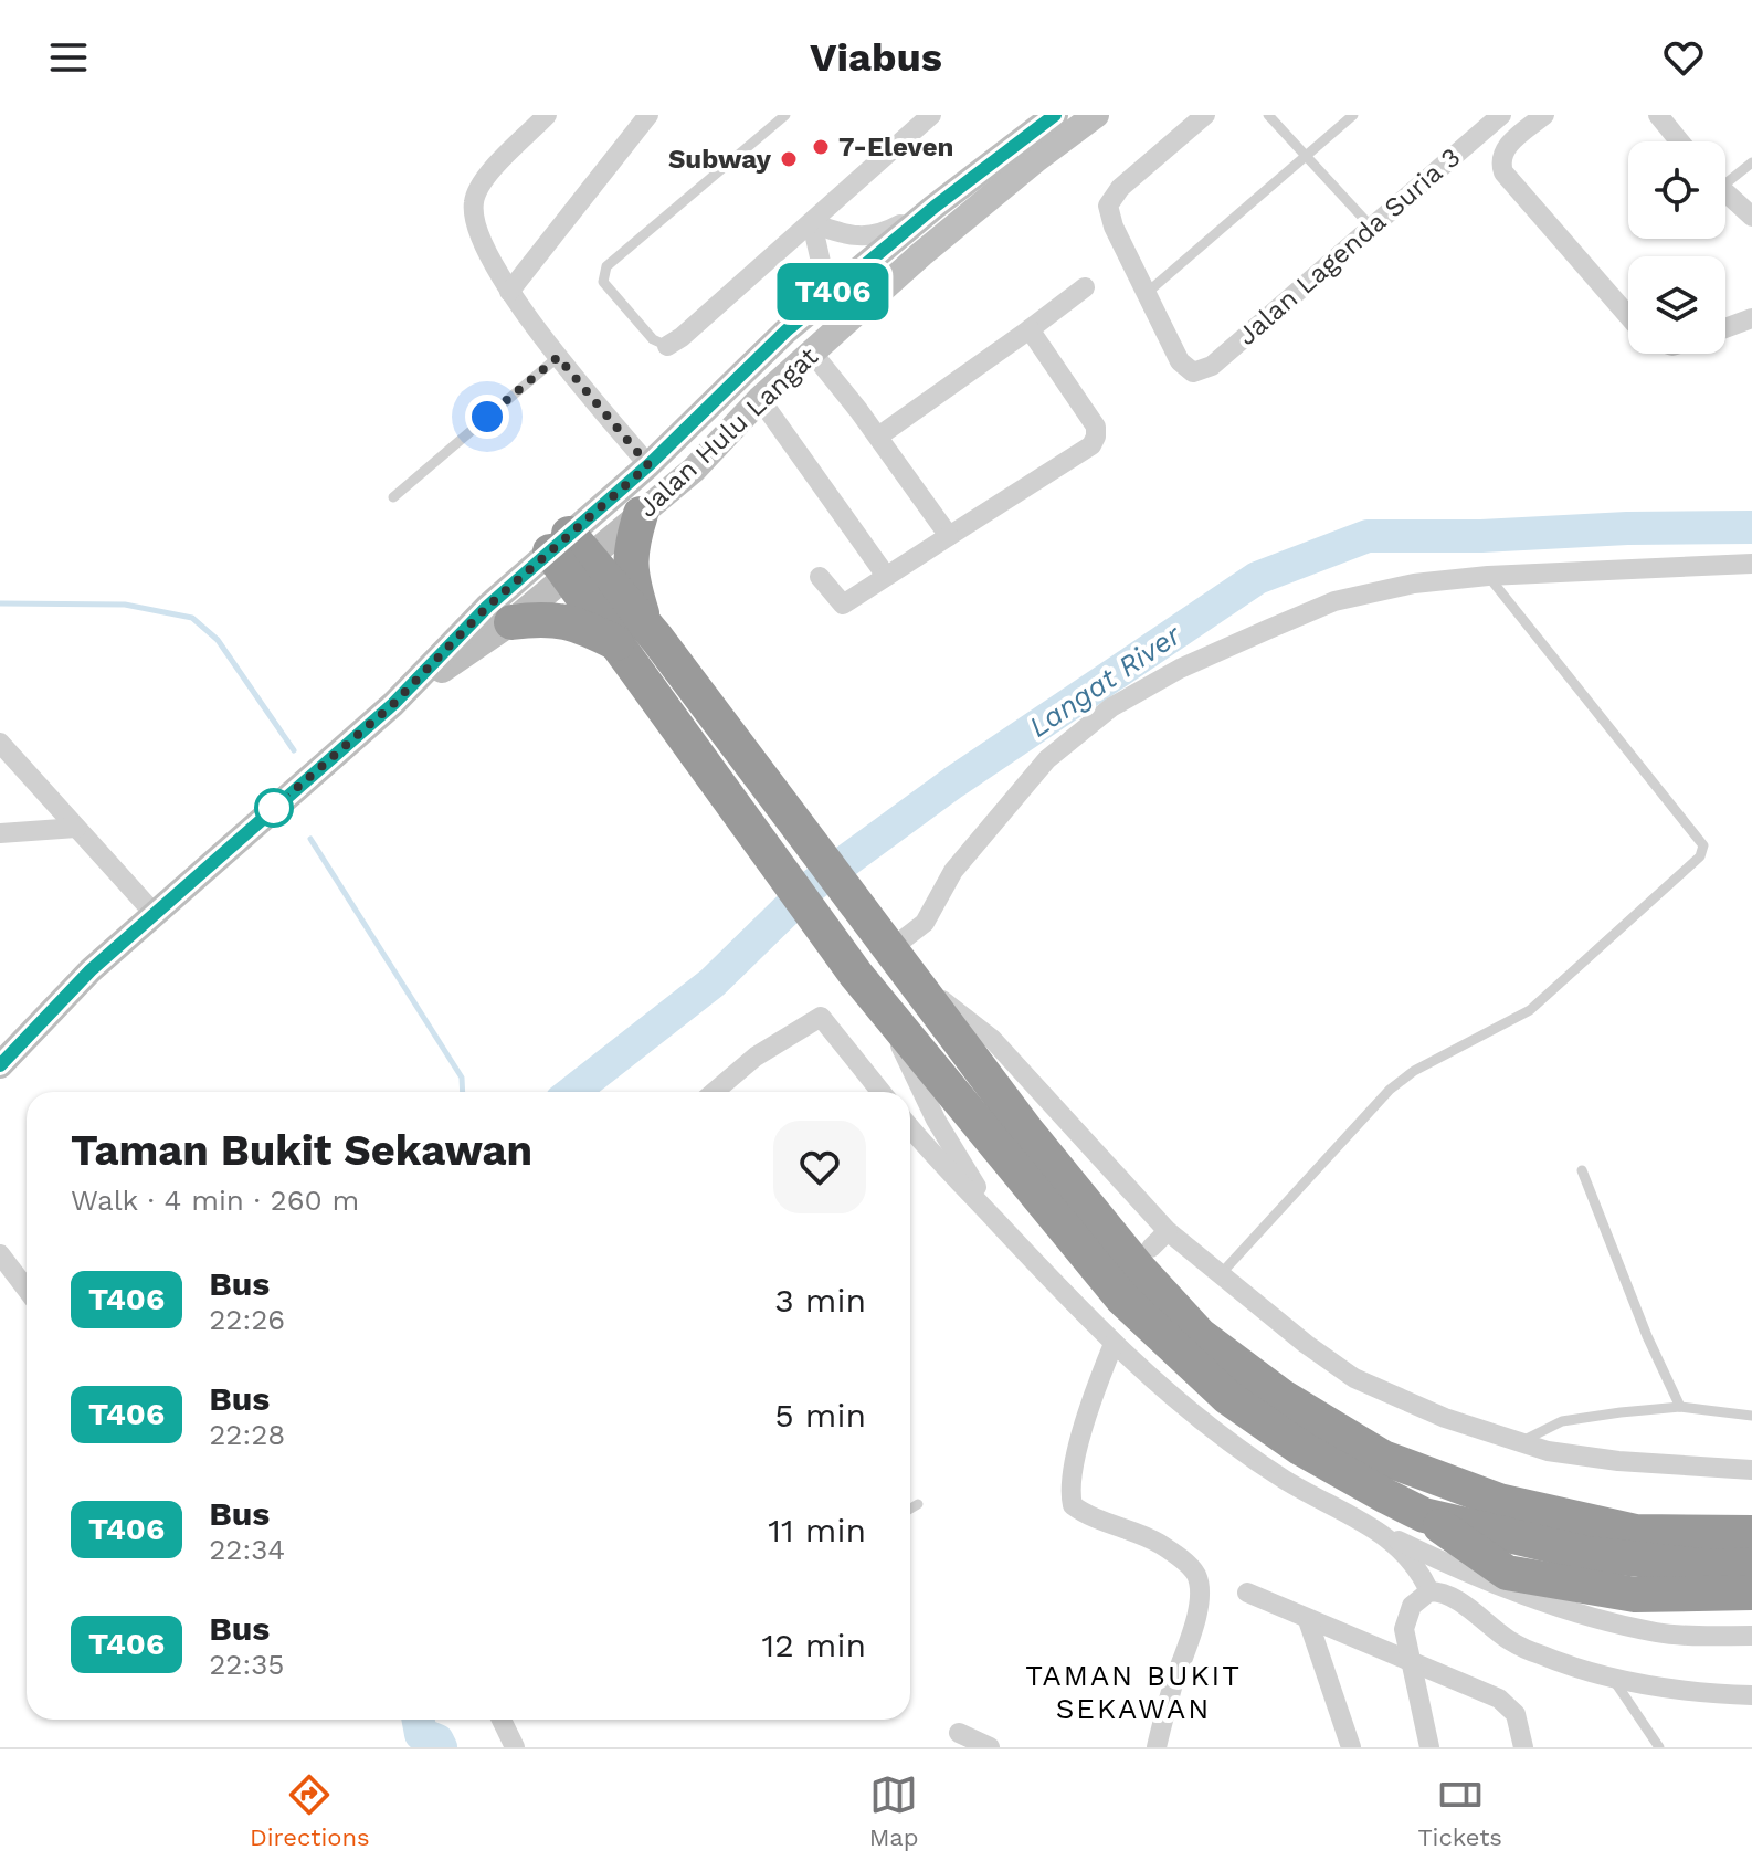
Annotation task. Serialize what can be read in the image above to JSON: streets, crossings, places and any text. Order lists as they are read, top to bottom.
{
  "streets": {
    "main road": ["Jalan Hulu Langat"],
    "street": ["Jalan Lagenda Suria 3"]
  },
  "districts": ["TAMAN BUKIT SEKAWAN"],
  "water": ["Langat River"],
  "places": ["7-Eleven", "Subway"],
  "lines": ["bus line T406"],
  "page": {
    "header": "Viabus",
    "on_map": "T406",
    "heading": ["Taman Bukit Sekawan", "Walk · 4 min · 260 m"],
    "list": [
      {
        "mark": "T406",
        "name": "Bus",
        "note": "22:26",
        "value": "3 min"
      },
      {
        "mark": "T406",
        "name": "Bus",
        "note": "22:28",
        "value": "5 min"
      },
      {
        "mark": "T406",
        "name": "Bus",
        "note": "22:34",
        "value": "11 min"
      },
      {
        "mark": "T406",
        "name": "Bus",
        "note": "22:35",
        "value": "12 min"
      }
    ],
    "tabs": ["Directions", "Map", "Tickets"]
  }
}
